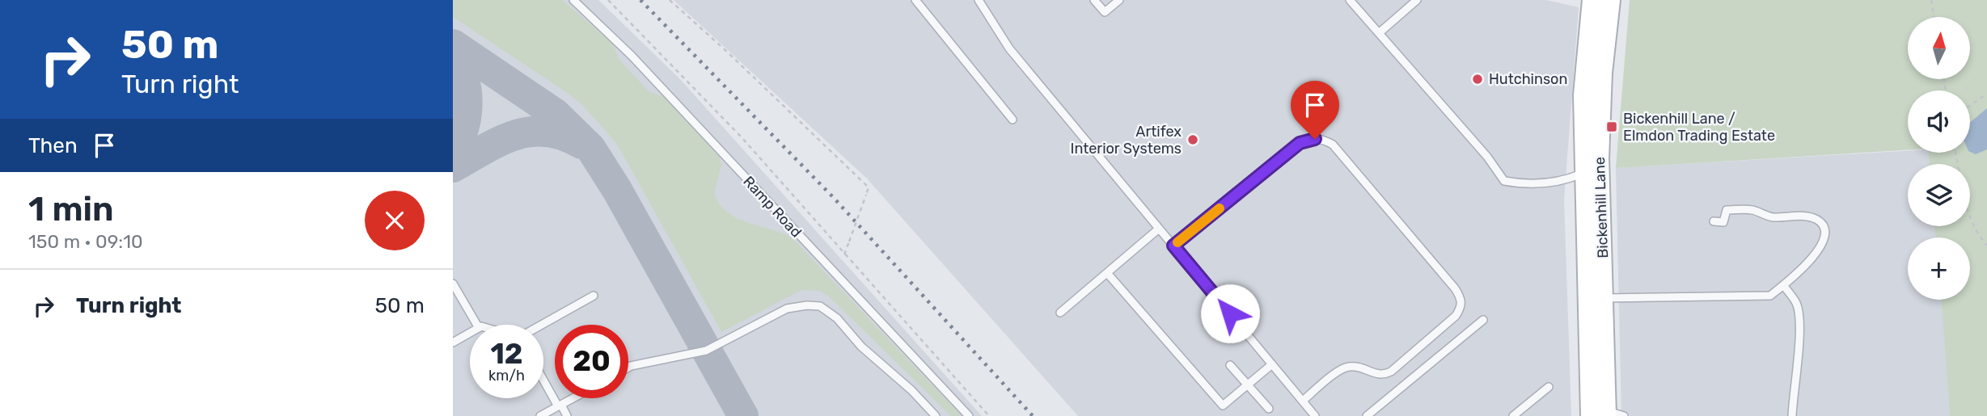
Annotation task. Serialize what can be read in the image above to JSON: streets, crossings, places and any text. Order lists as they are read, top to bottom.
{
  "streets": {
    "main road": ["Bickenhill Lane"],
    "lane": ["Ramp Road"]
  },
  "places": {
    "other": ["Hutchinson", "Artifex Interior Systems"],
    "transit": ["Bickenhill Lane / Elmdon Trading Estate"]
  },
  "north": "top",
  "page": {
    "turn": ["50 m", "Turn right"],
    "map_buttons": "+",
    "then": "Then",
    "heading": ["1 min", "150 m · 09:10"],
    "list": [
      {
        "name": "Turn right",
        "value": "50 m"
      }
    ],
    "speed": "12 km/h",
    "limit": "20"
  }
}
